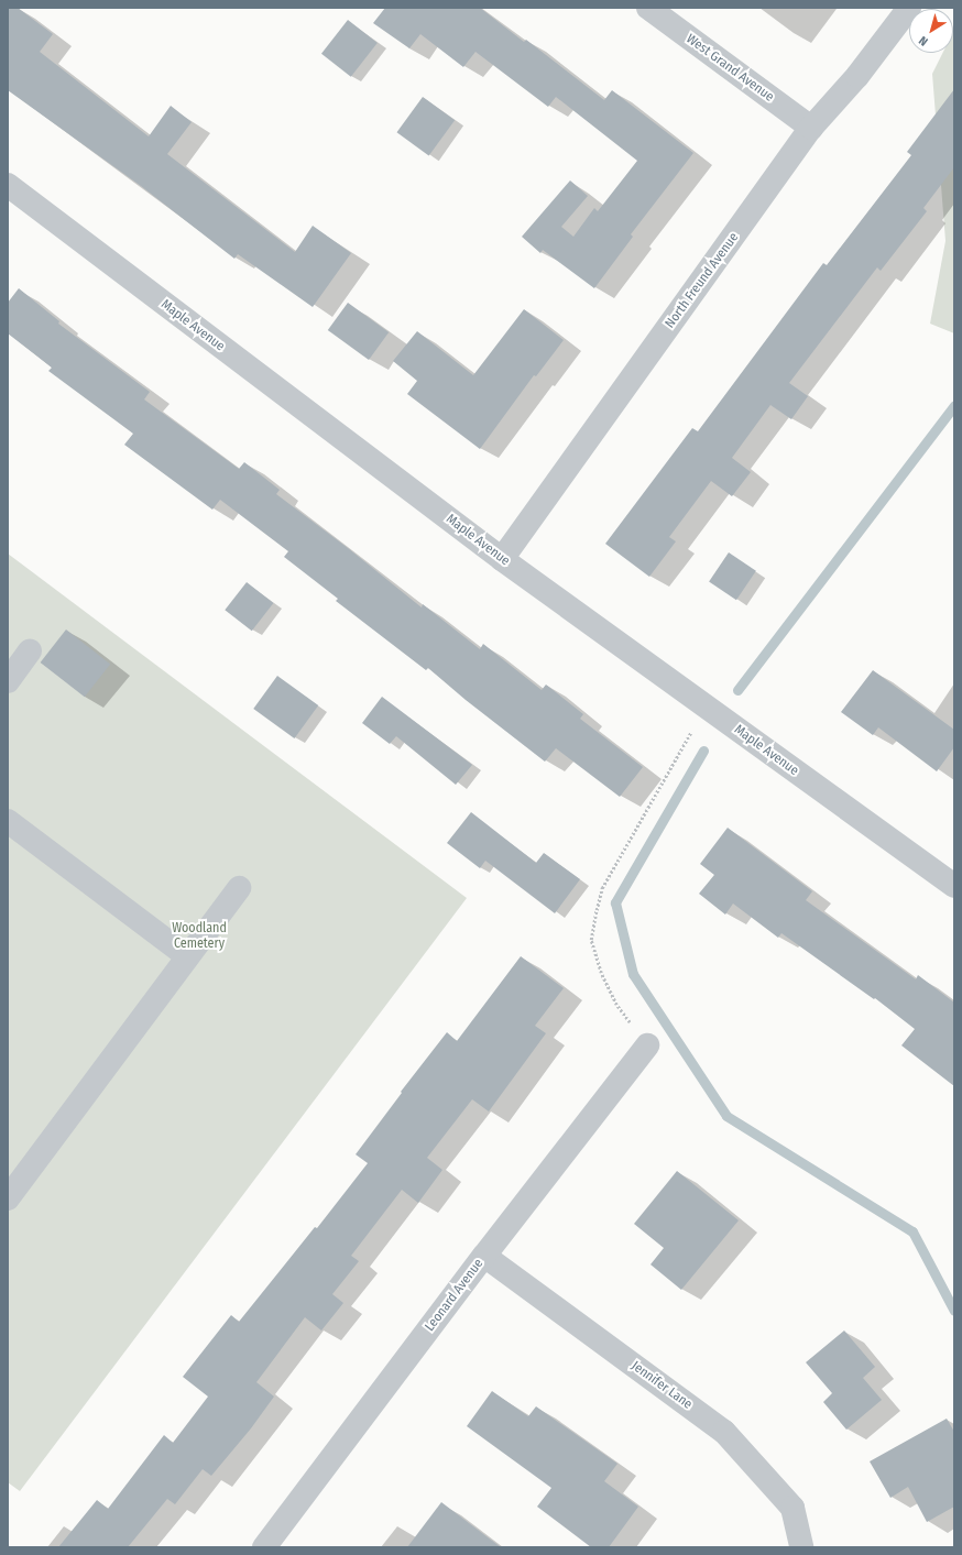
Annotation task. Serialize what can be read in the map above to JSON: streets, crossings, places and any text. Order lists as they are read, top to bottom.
{
  "streets": {
    "street": [
      "West Grand Avenue",
      "North Freund Avenue",
      "Maple Avenue",
      "Leonard Avenue",
      "Jennifer Lane"
    ]
  },
  "crossings": [
    ["West Grand Avenue", "North Freund Avenue"],
    ["North Freund Avenue", "Maple Avenue"],
    ["Leonard Avenue", "Jennifer Lane"]
  ],
  "parks": ["Woodland Cemetery"],
  "north": "bottom left"
}
